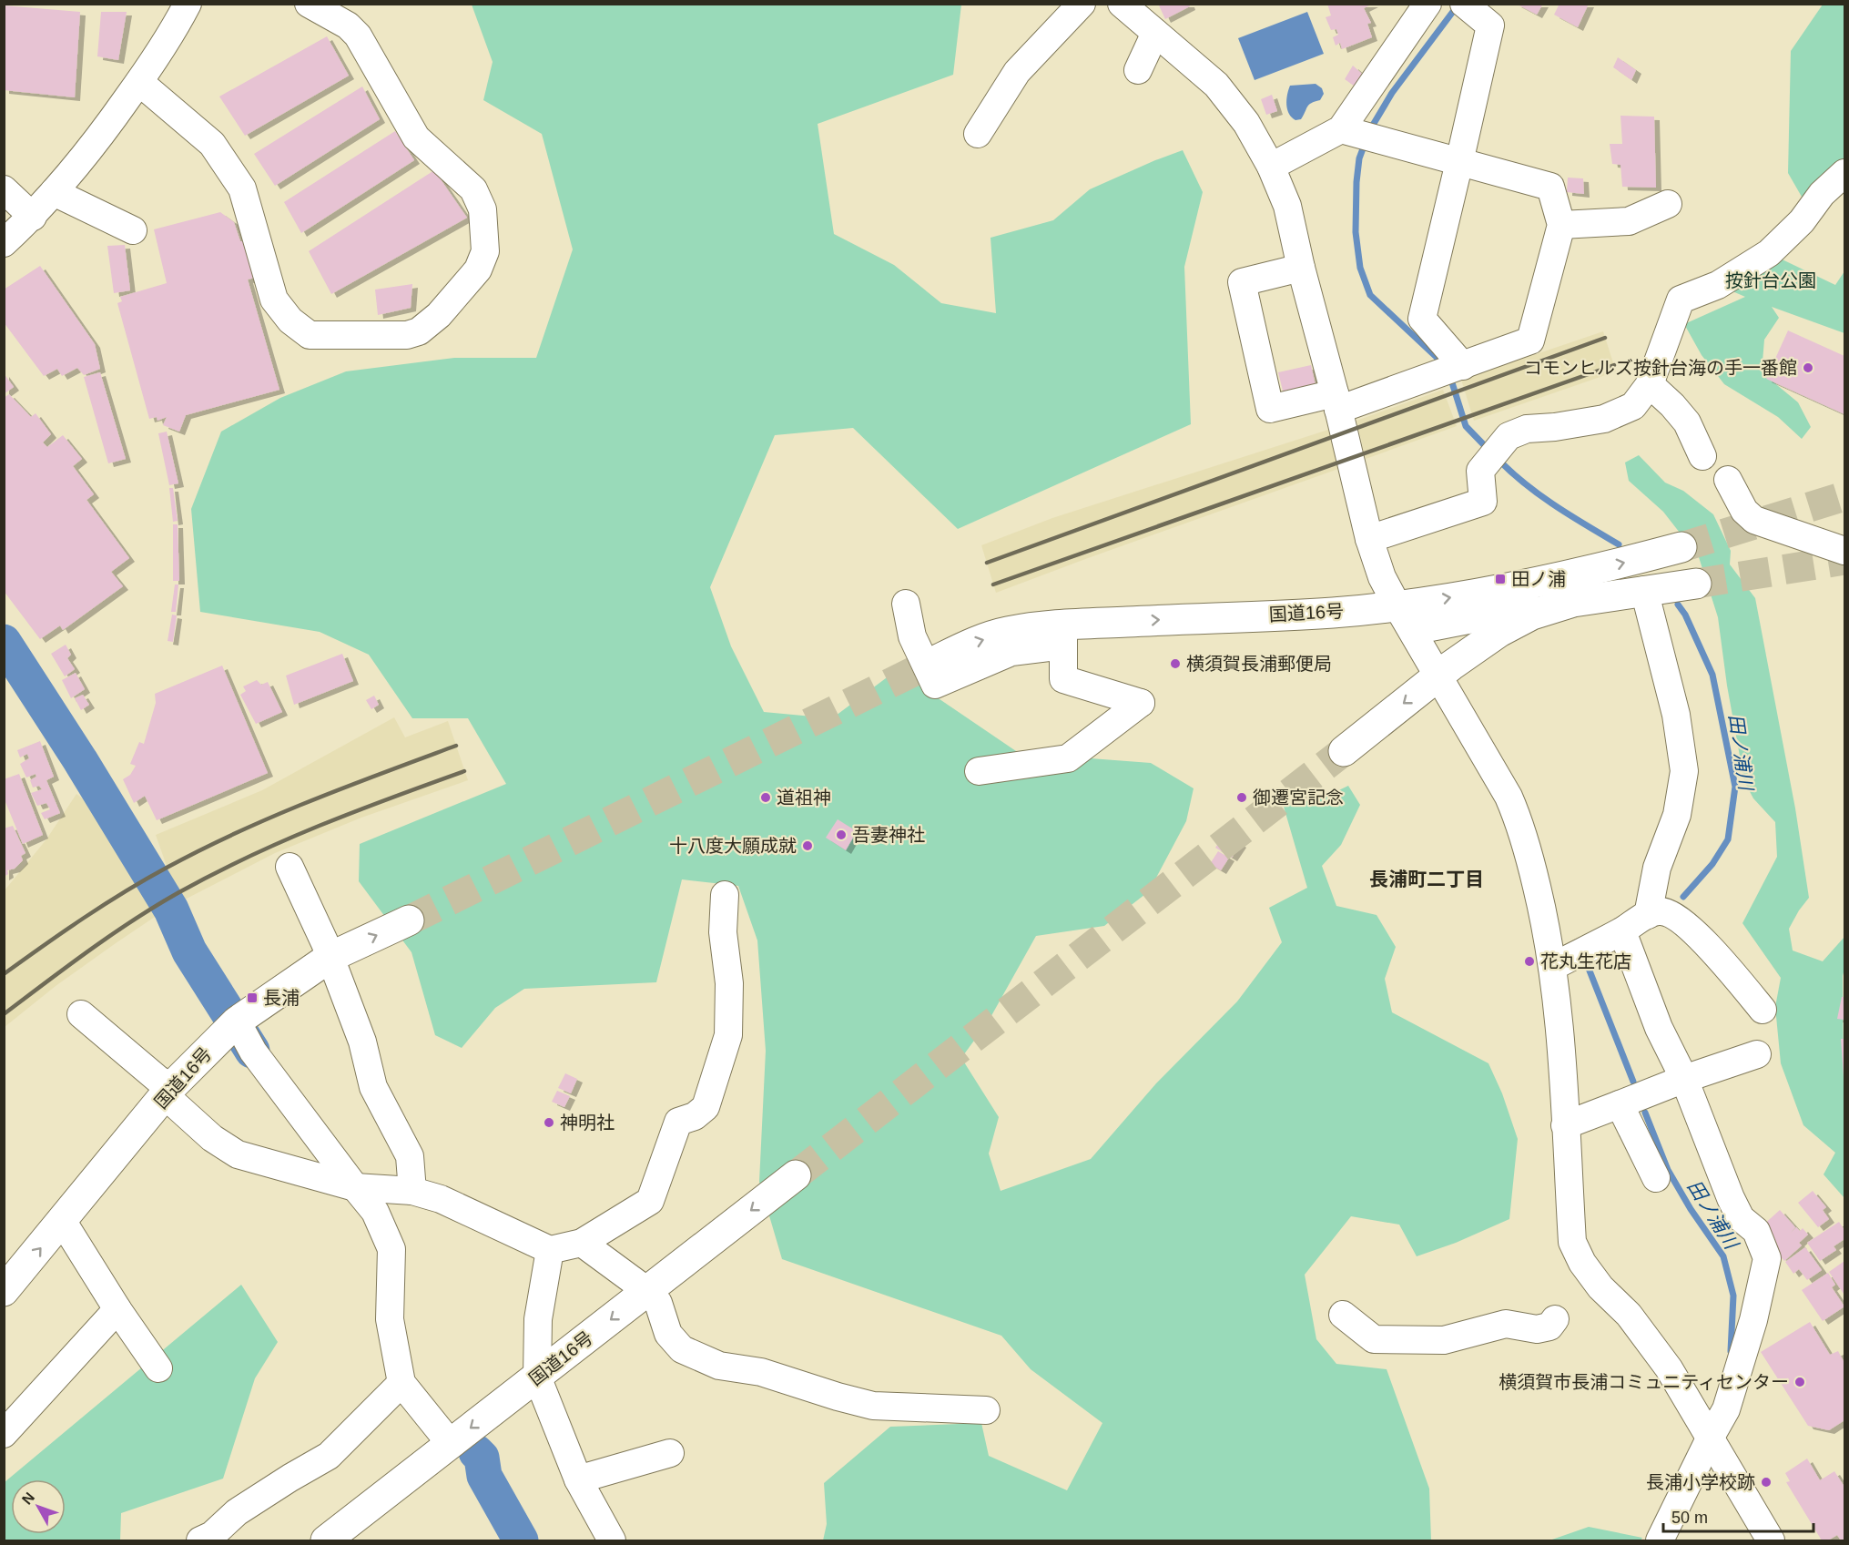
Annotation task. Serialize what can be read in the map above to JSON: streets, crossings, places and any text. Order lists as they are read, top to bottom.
{
  "streets": {
    "highway": ["国道16号"]
  },
  "districts": ["長浦町二丁目"],
  "water": ["田ノ浦川"],
  "parks": ["按針台公園"],
  "places": {
    "other": [
      "コモンヒルズ按針台海の手一番館",
      "横須賀長浦郵便局",
      "道祖神",
      "御遷宮記念",
      "吾妻神社",
      "十八度大願成就",
      "花丸生花店",
      "神明社",
      "横須賀市長浦コミュニティセンター",
      "長浦小学校跡"
    ],
    "transit": ["田ノ浦", "長浦"]
  },
  "scale_bar": "50 m",
  "north": "top left"
}
